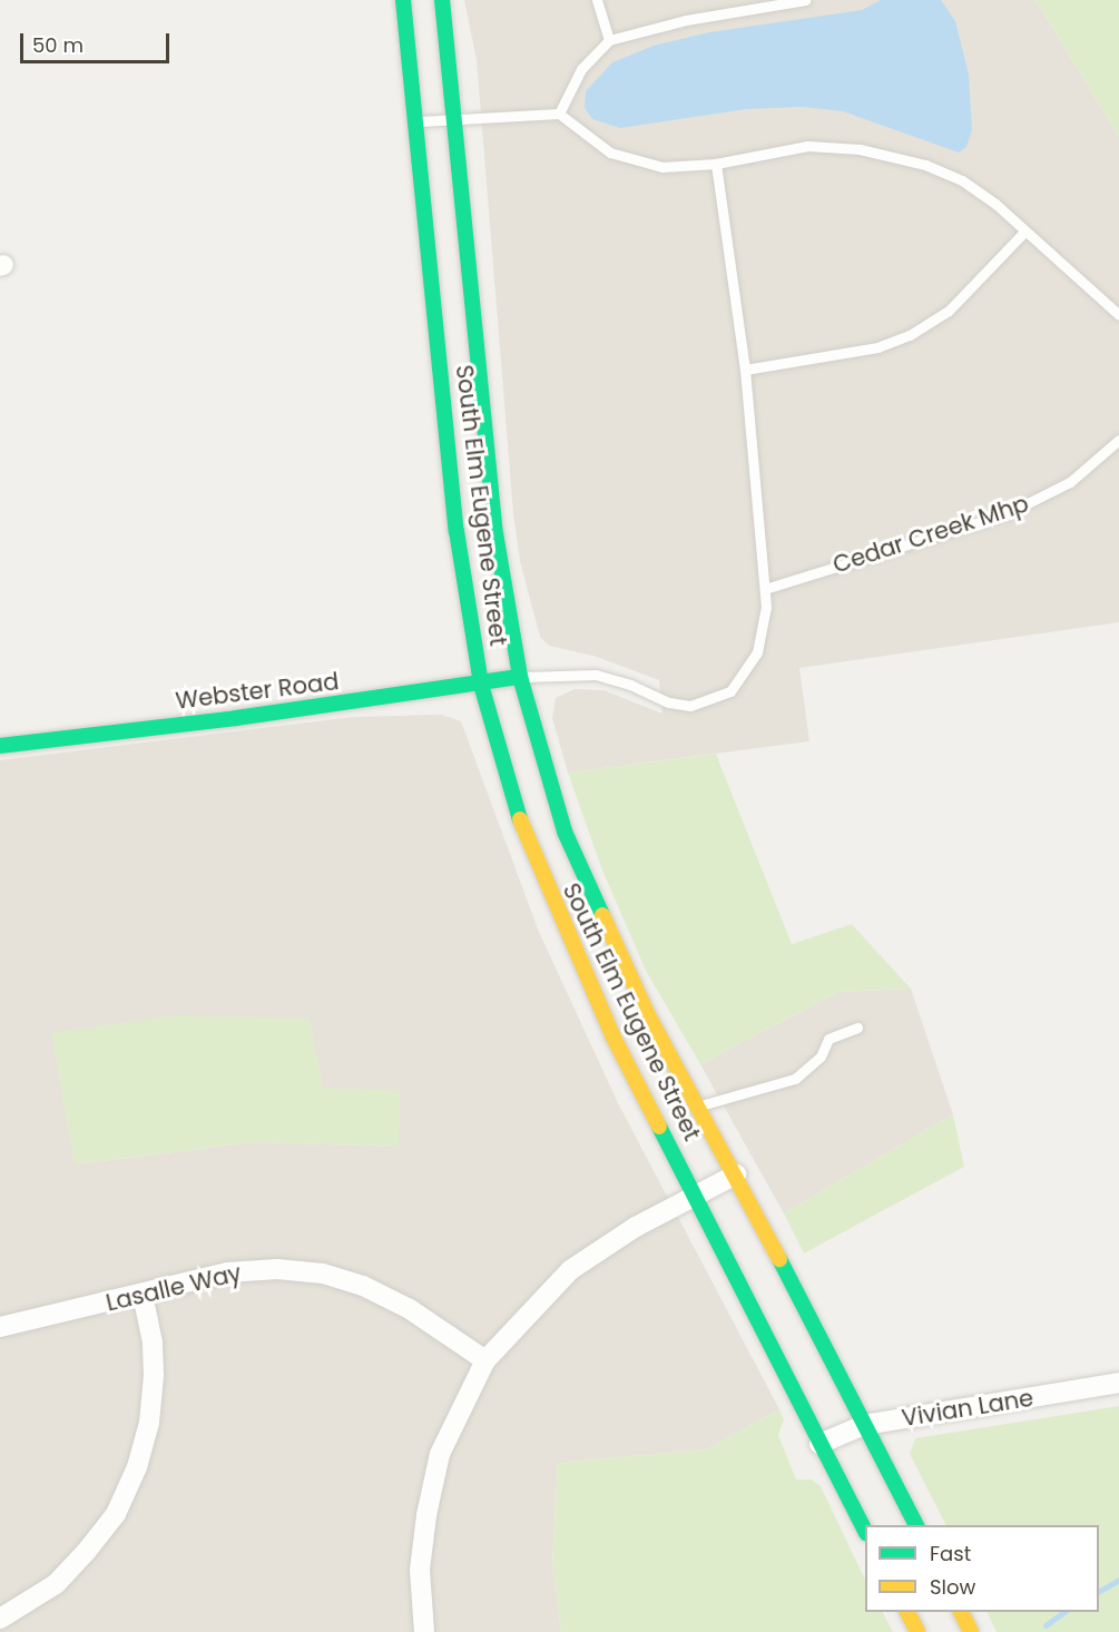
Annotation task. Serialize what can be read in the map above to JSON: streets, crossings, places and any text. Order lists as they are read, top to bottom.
{
  "streets": {
    "main road": ["South Elm Eugene Street", "Webster Road"],
    "street": ["Lasalle Way", "Vivian Lane"],
    "lane": ["Cedar Creek Mhp"]
  },
  "crossings": [
    ["South Elm Eugene Street", "Webster Road"],
    ["South Elm Eugene Street", "Vivian Lane"]
  ],
  "legend": ["Fast", "Slow"],
  "scale_bar": "50 m"
}
